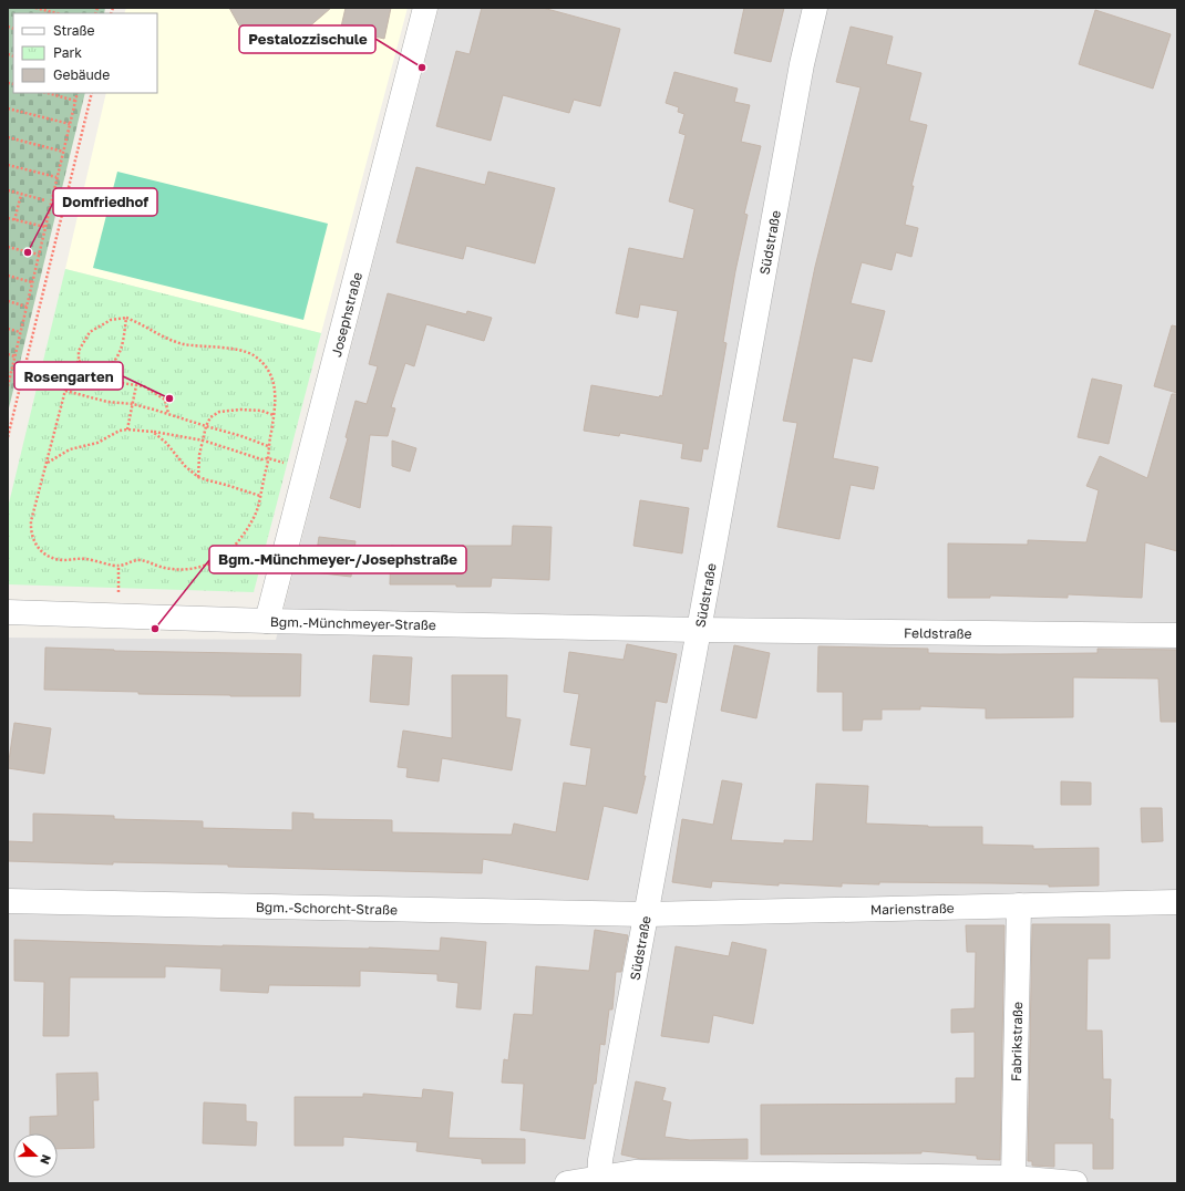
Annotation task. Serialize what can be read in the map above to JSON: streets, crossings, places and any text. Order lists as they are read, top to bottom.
{
  "streets": {
    "street": [
      "Südstraße",
      "Josephstraße",
      "Bgm.-Münchmeyer-Straße",
      "Feldstraße",
      "Bgm.-Schorcht-Straße",
      "Marienstraße",
      "Fabrikstraße"
    ]
  },
  "crossings": [
    ["Südstraße", "Bgm.-Münchmeyer-Straße"],
    ["Südstraße", "Feldstraße"],
    ["Südstraße", "Bgm.-Schorcht-Straße"],
    ["Südstraße", "Marienstraße"],
    ["Josephstraße", "Bgm.-Münchmeyer-Straße"],
    ["Bgm.-Münchmeyer-Straße", "Feldstraße"],
    ["Bgm.-Schorcht-Straße", "Marienstraße"],
    ["Marienstraße", "Fabrikstraße"]
  ],
  "places": [
    "Pestalozzischule",
    "Domfriedhof",
    "Rosengarten",
    "Bgm.-Münchmeyer-/Josephstraße"
  ],
  "legend": ["Straße", "Park", "Gebäude"],
  "north": "right"
}
